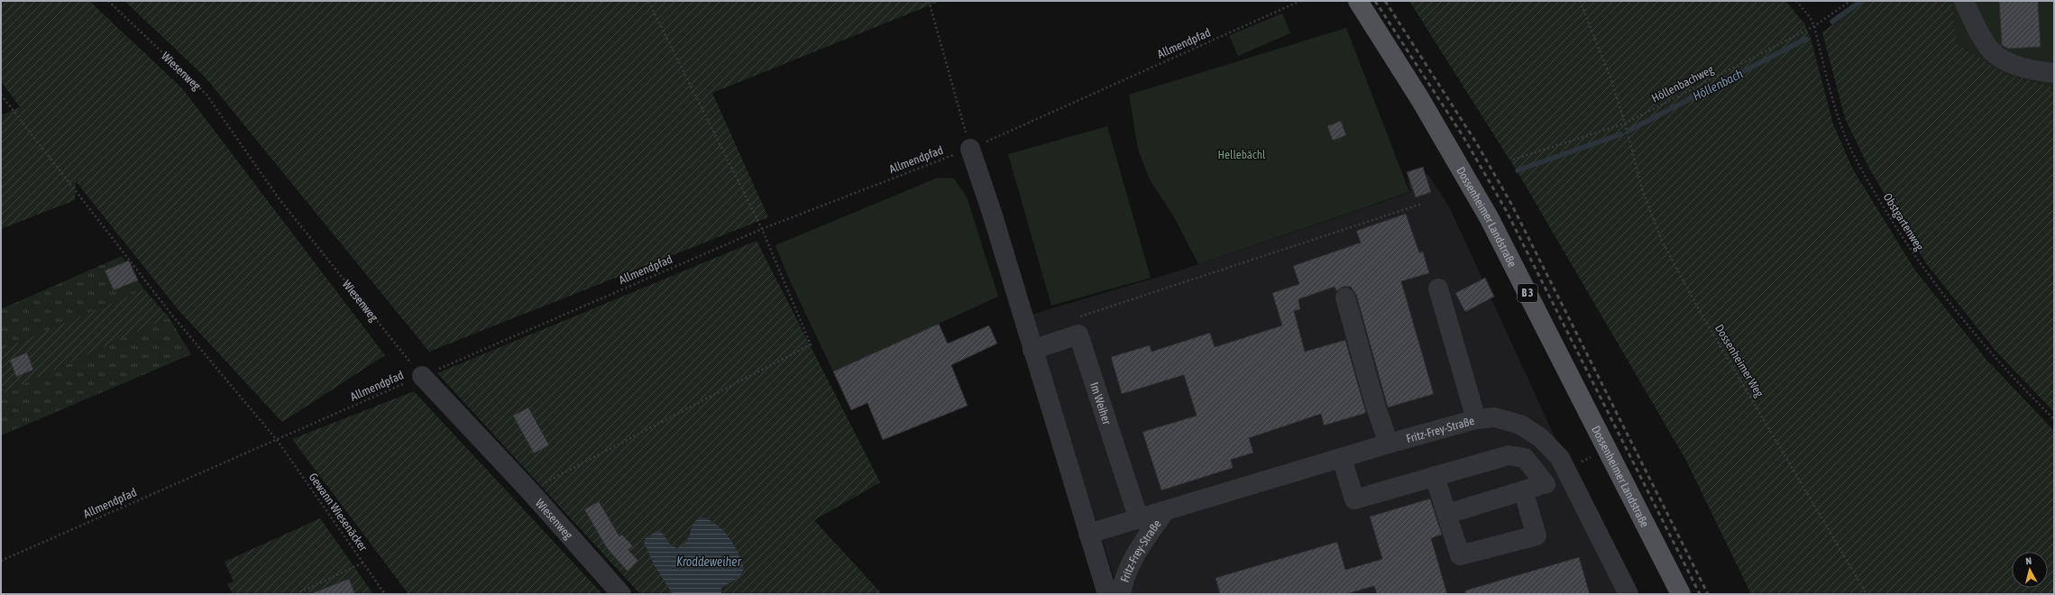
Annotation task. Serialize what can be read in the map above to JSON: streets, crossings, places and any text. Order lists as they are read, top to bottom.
{
  "streets": {
    "main road": ["Dossenheimer Landstraße", "B 3"],
    "street": ["Wiesenweg", "Im Weiher", "Fritz-Frey-Straße"],
    "path": [
      "Allmendpfad",
      "Höllenbachweg",
      "Obstgartenweg",
      "Dossenheimer Weg",
      "Gewann Wiesenäcker"
    ]
  },
  "crossings": [
    ["Allmendpfad", "Wiesenweg"],
    ["Allmendpfad", "Gewann Wiesenäcker"],
    ["Höllenbachweg", "Obstgartenweg"],
    ["Höllenbachweg", "Dossenheimer Weg"],
    ["Im Weiher", "Fritz-Frey-Straße"]
  ],
  "water": ["Höllenbach", "Kroddeweiher"],
  "parks": ["Hellebächl"],
  "north": "top"
}
